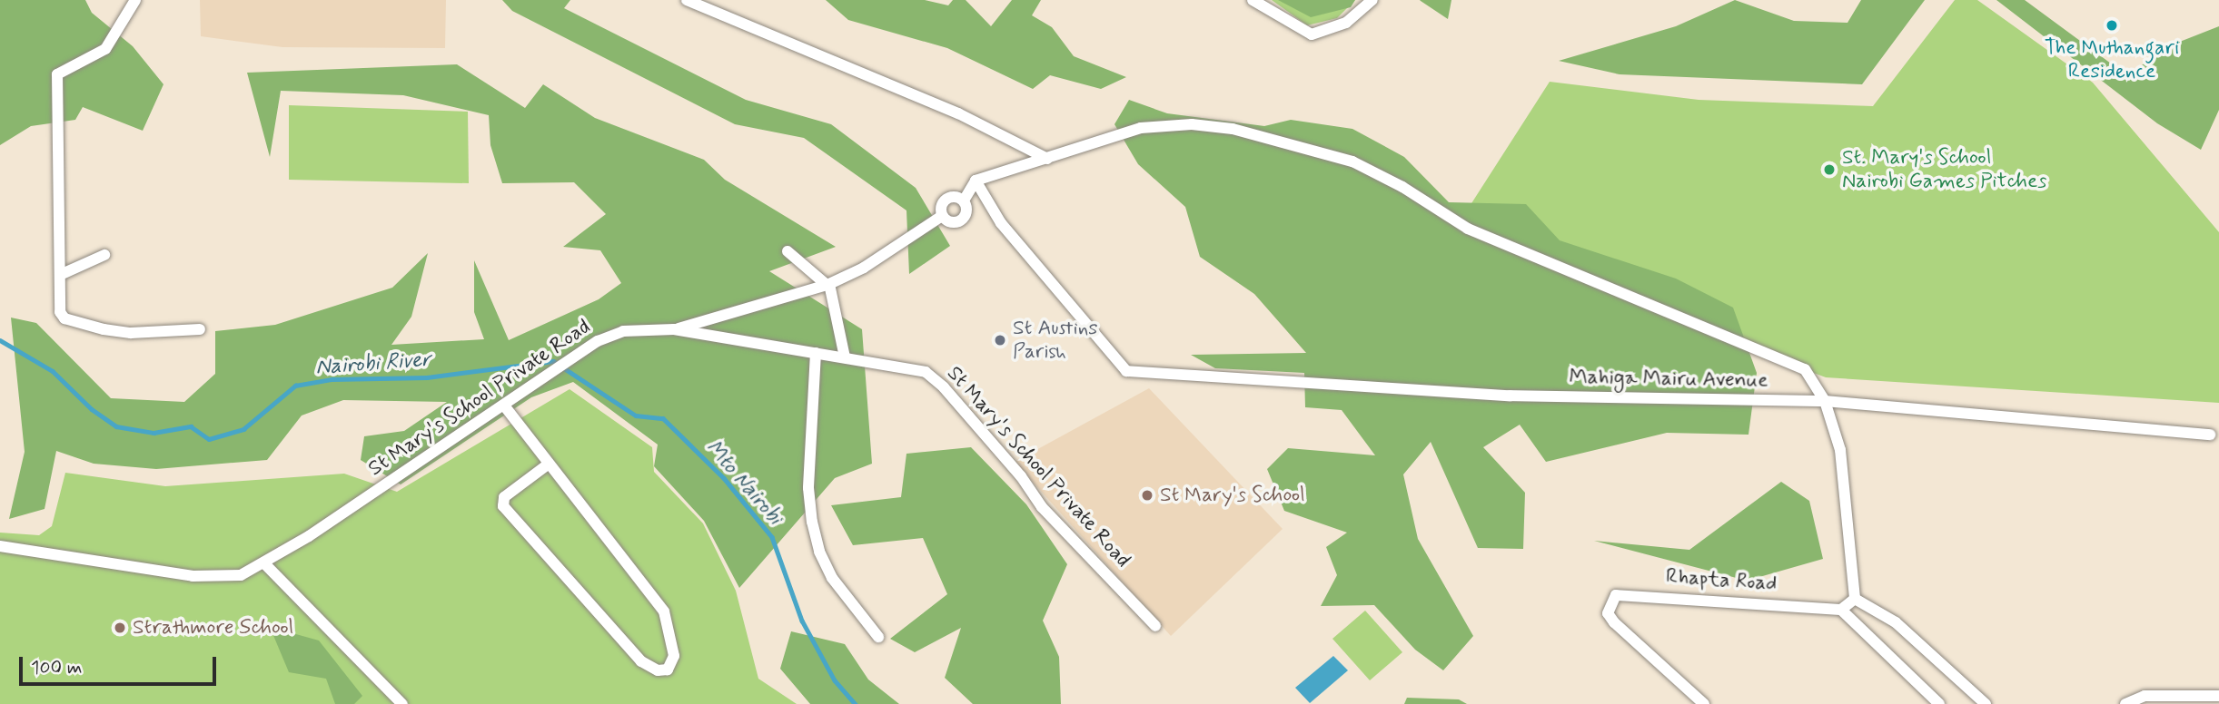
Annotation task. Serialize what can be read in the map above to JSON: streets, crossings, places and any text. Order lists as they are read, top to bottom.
{
  "streets": {
    "street": ["Mahiga Mairu Avenue", "St Mary's School Private Road", "Rhapta Road"]
  },
  "water": ["Nairobi River", "Mto Nairobi"],
  "places": [
    "The Muthangari Residence",
    "St. Mary's School Nairobi Games Pitches",
    "St Austins Parish",
    "St Mary's School",
    "Strathmore School"
  ],
  "scale_bar": "100 m"
}
